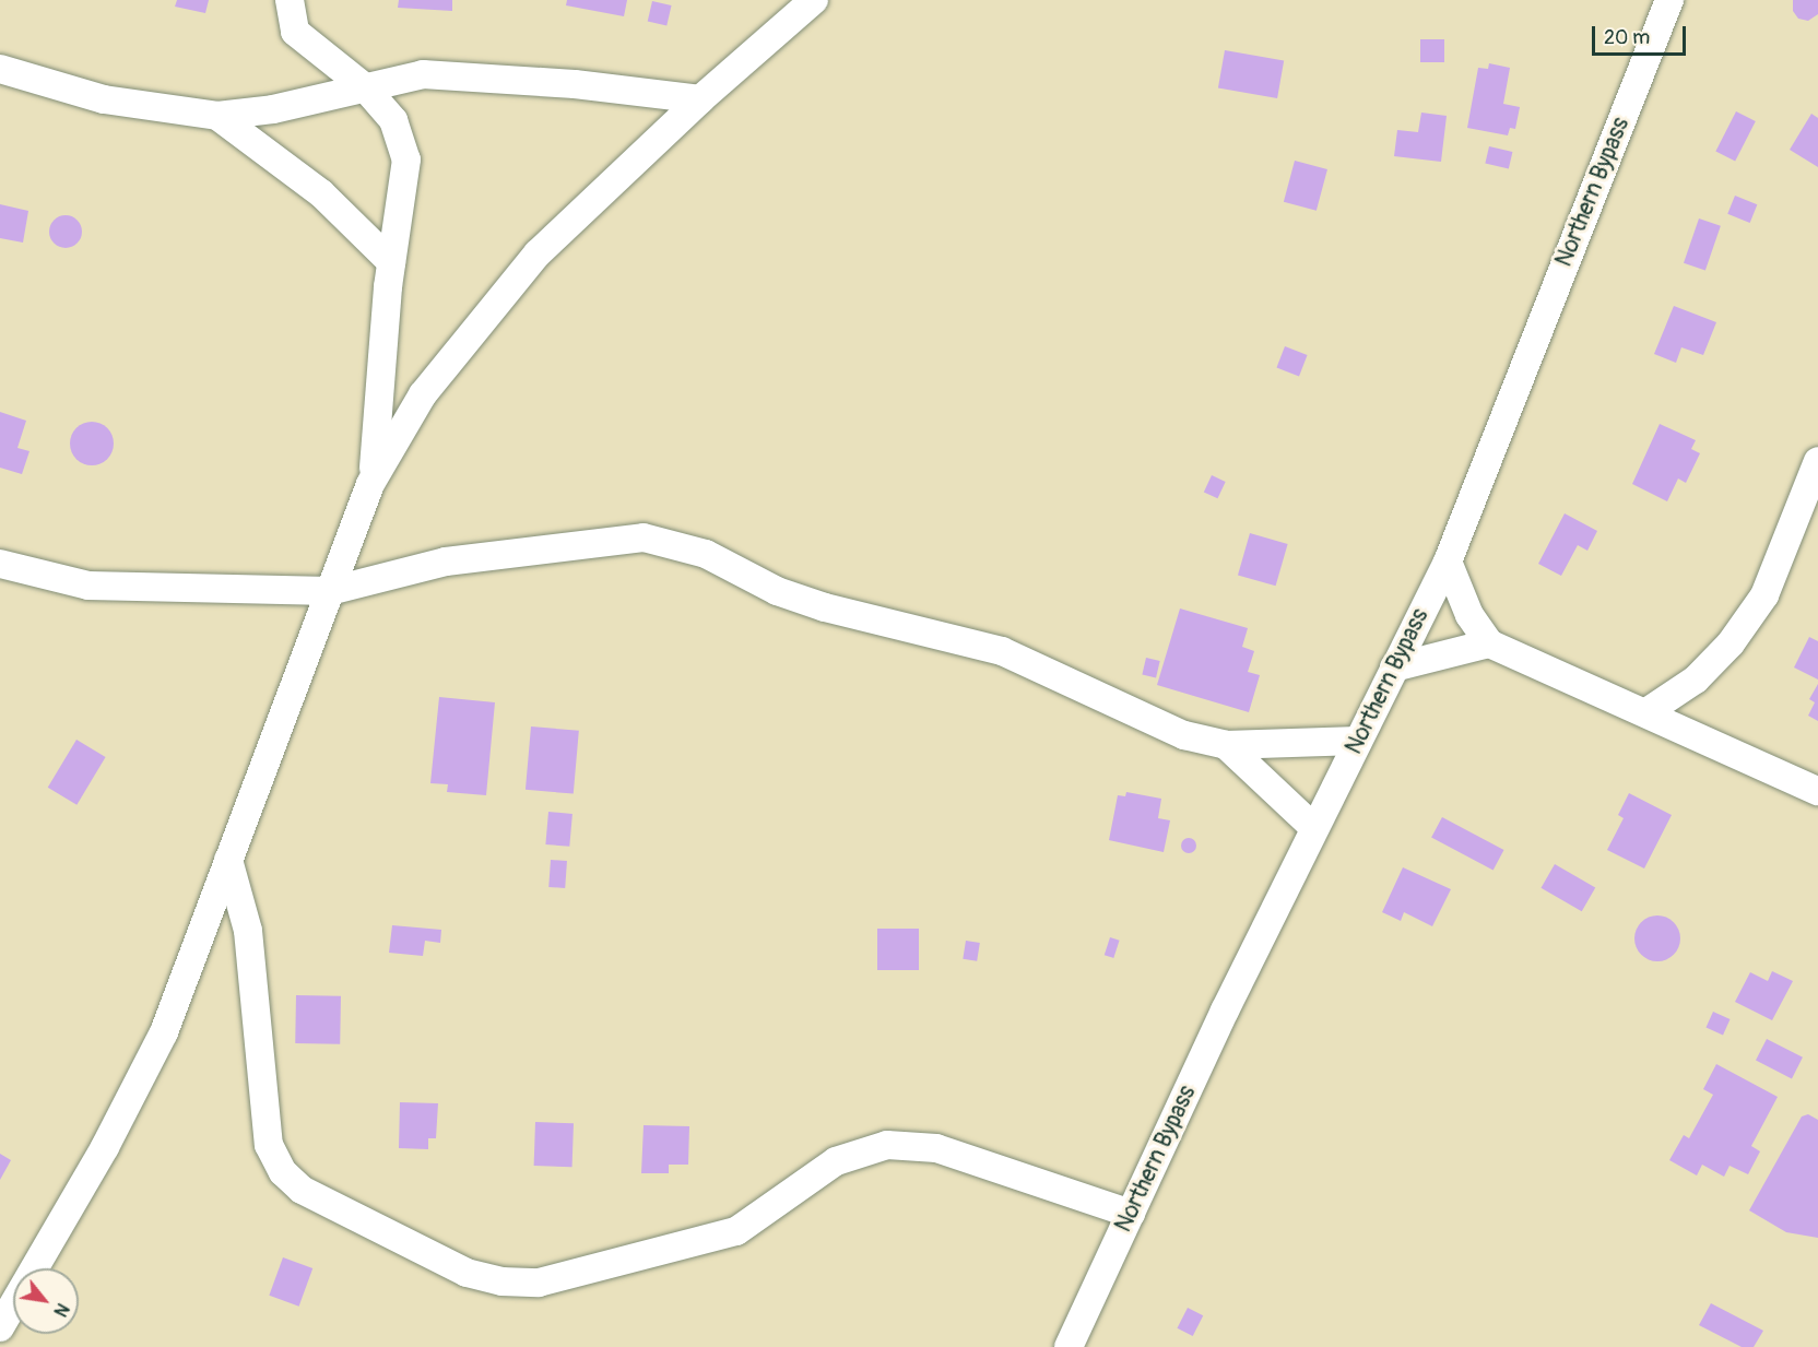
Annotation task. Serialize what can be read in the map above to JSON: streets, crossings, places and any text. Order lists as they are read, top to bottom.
{
  "streets": {
    "street": ["Northern Bypass"]
  },
  "scale_bar": "20 m",
  "north": "bottom right"
}
